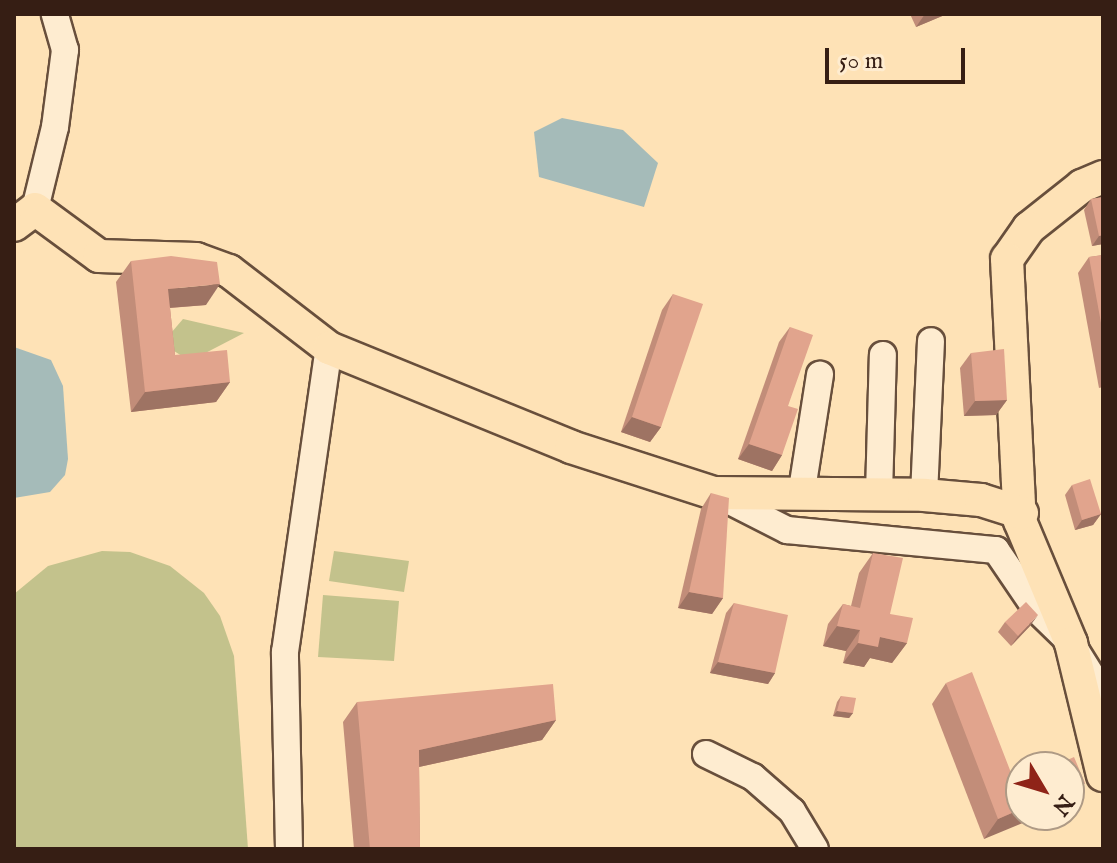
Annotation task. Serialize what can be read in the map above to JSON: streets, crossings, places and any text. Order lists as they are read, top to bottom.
{
  "scale_bar": "50 m",
  "north": "bottom right"
}
